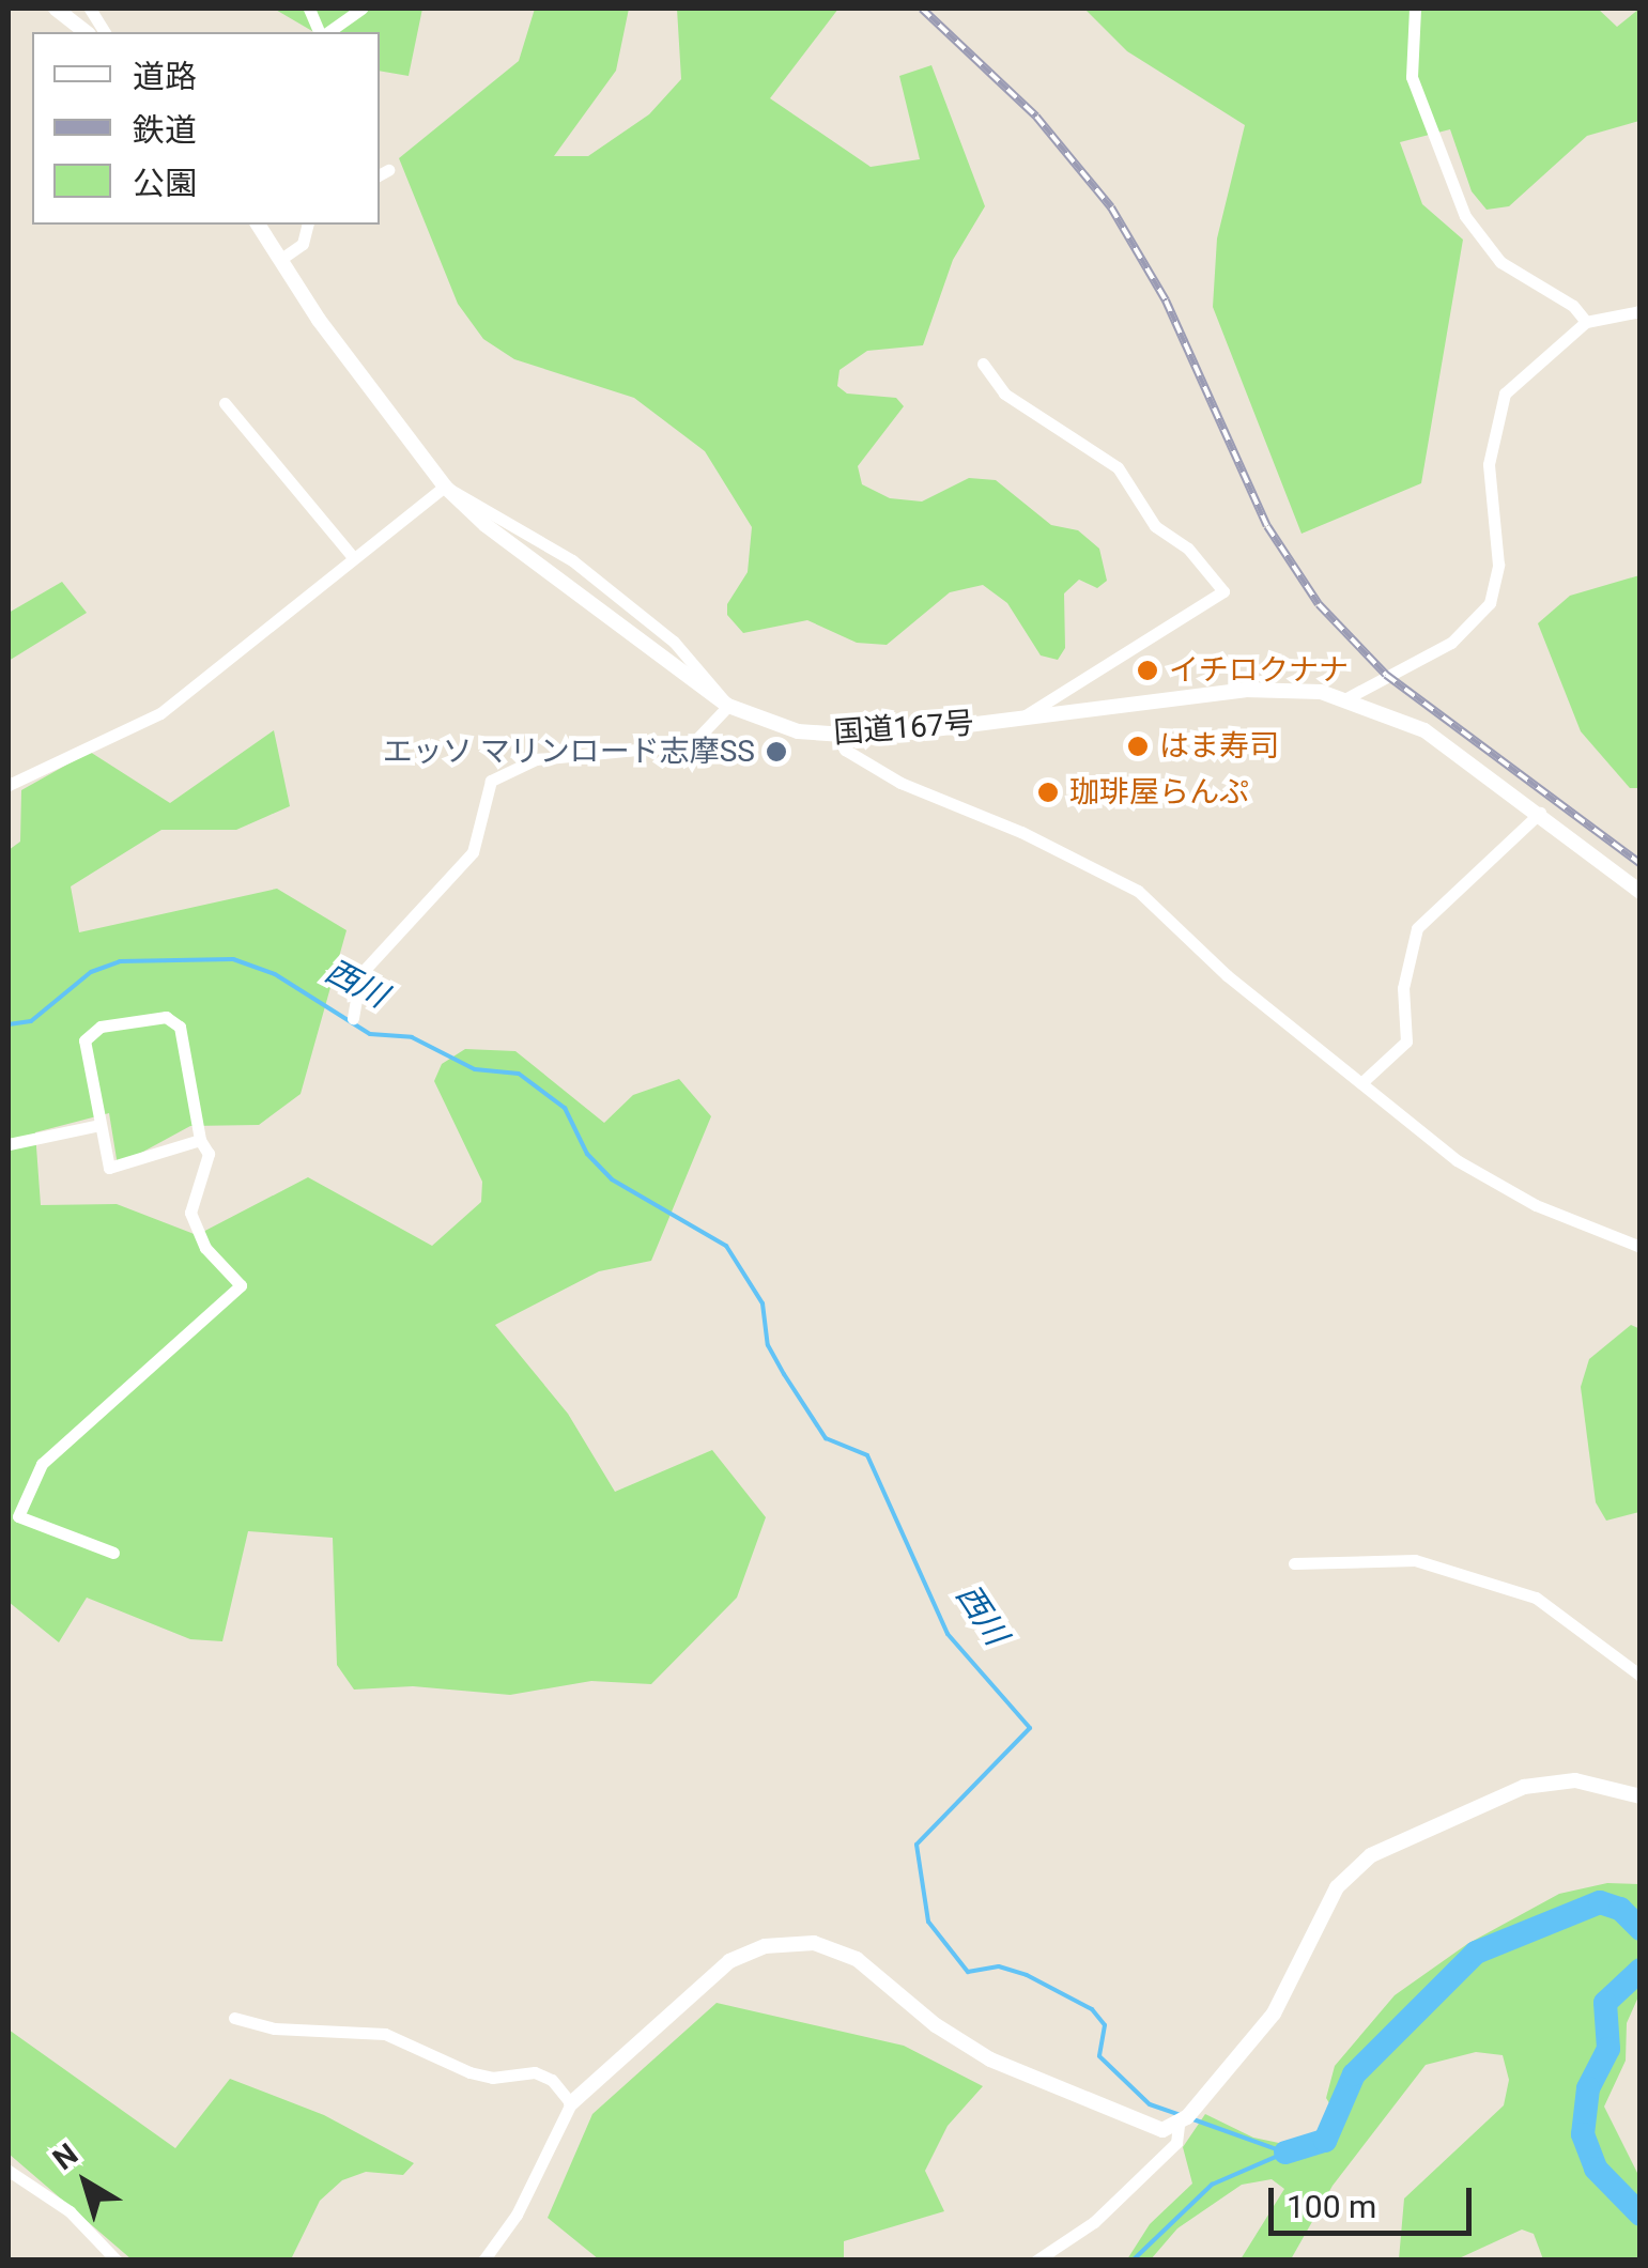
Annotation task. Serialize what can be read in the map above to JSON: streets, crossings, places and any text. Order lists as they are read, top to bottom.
{
  "streets": {
    "street": ["国道167号"]
  },
  "water": ["西川"],
  "places": [
    "イチロクナナ",
    "はま寿司",
    "エッソ マリンロード志摩SS",
    "珈琲屋らんぷ"
  ],
  "legend": ["道路", "鉄道", "公園"],
  "scale_bar": "100 m",
  "north": "top left"
}
